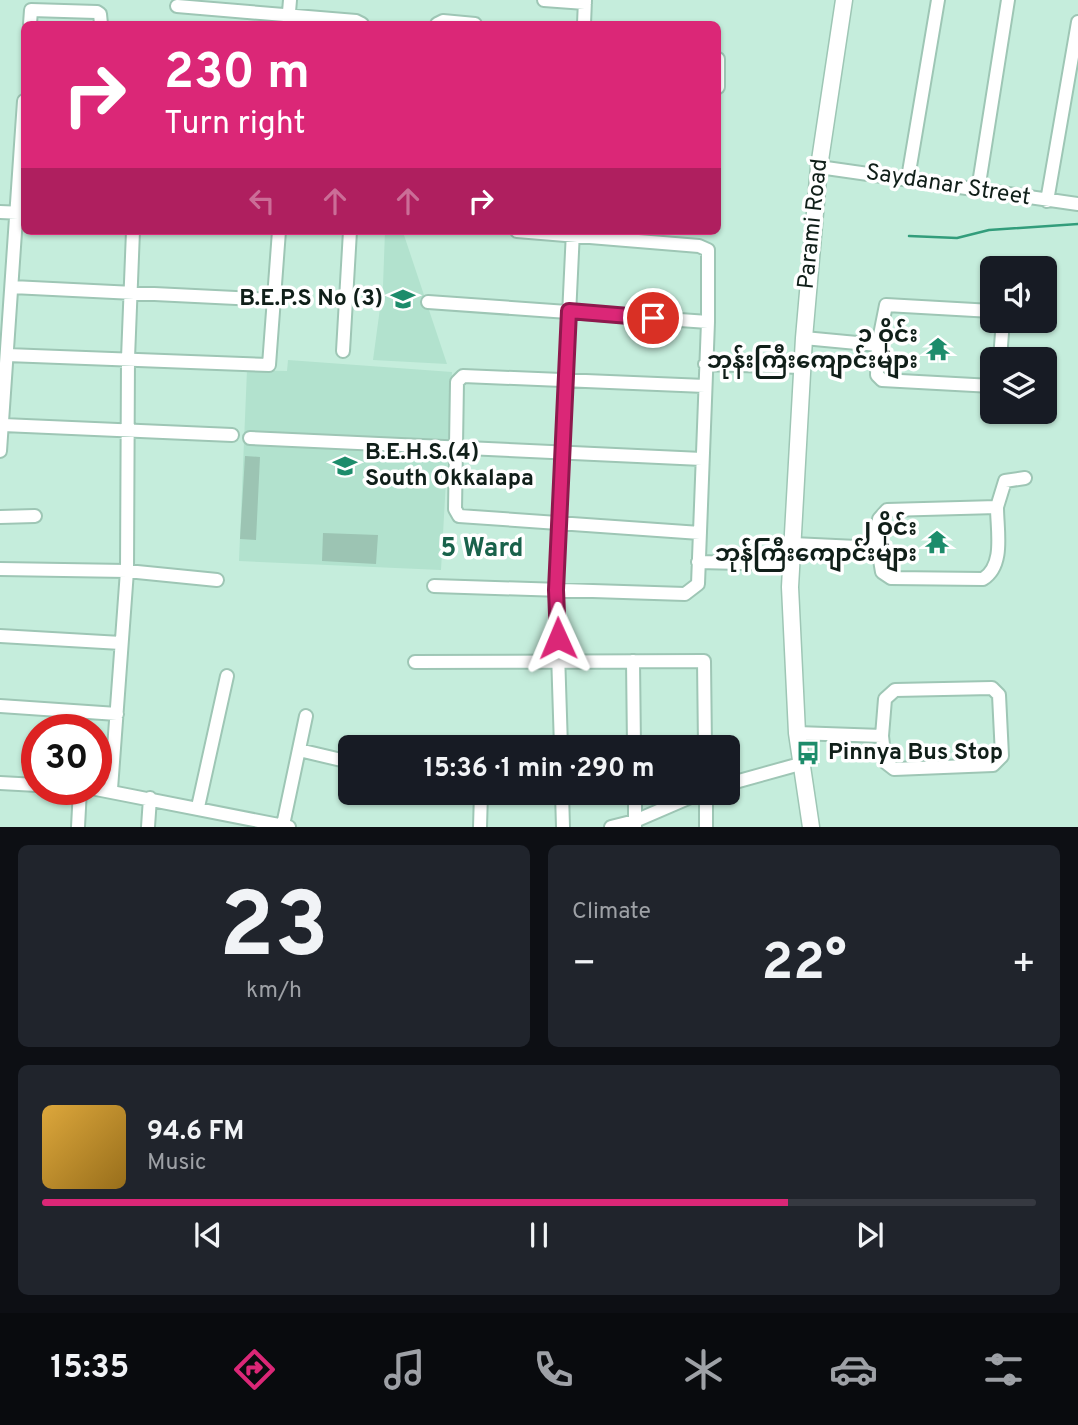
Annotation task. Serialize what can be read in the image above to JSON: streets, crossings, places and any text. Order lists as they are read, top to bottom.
{
  "streets": {
    "main road": ["Parami Road"],
    "street": ["Saydanar Street"]
  },
  "crossings": [
    ["Saydanar Street", "Parami Road"]
  ],
  "districts": ["5 Ward"],
  "places": {
    "school or university": ["B.E.P.S No (3)", "B.E.H.S.(4) South Okkalapa"],
    "temple": ["၁ ဝိုင်း ဘုန်းကြီးကျောင်းများ", "၂ ဝိုင်း ဘုန်ကြီးကျောင်းများ"],
    "bus stop": ["Pinnya Bus Stop"]
  },
  "page": {
    "turn": ["230 m", "Turn right"],
    "limit": "30",
    "trip": "15:36 · 1 min · 290 m",
    "tile": [
      ["23", "km/h"],
      "Climate"
    ],
    "heat": ["−", "22°", "+"],
    "song": ["94.6 FM", "Music"],
    "tabs": "15:35"
  }
}
